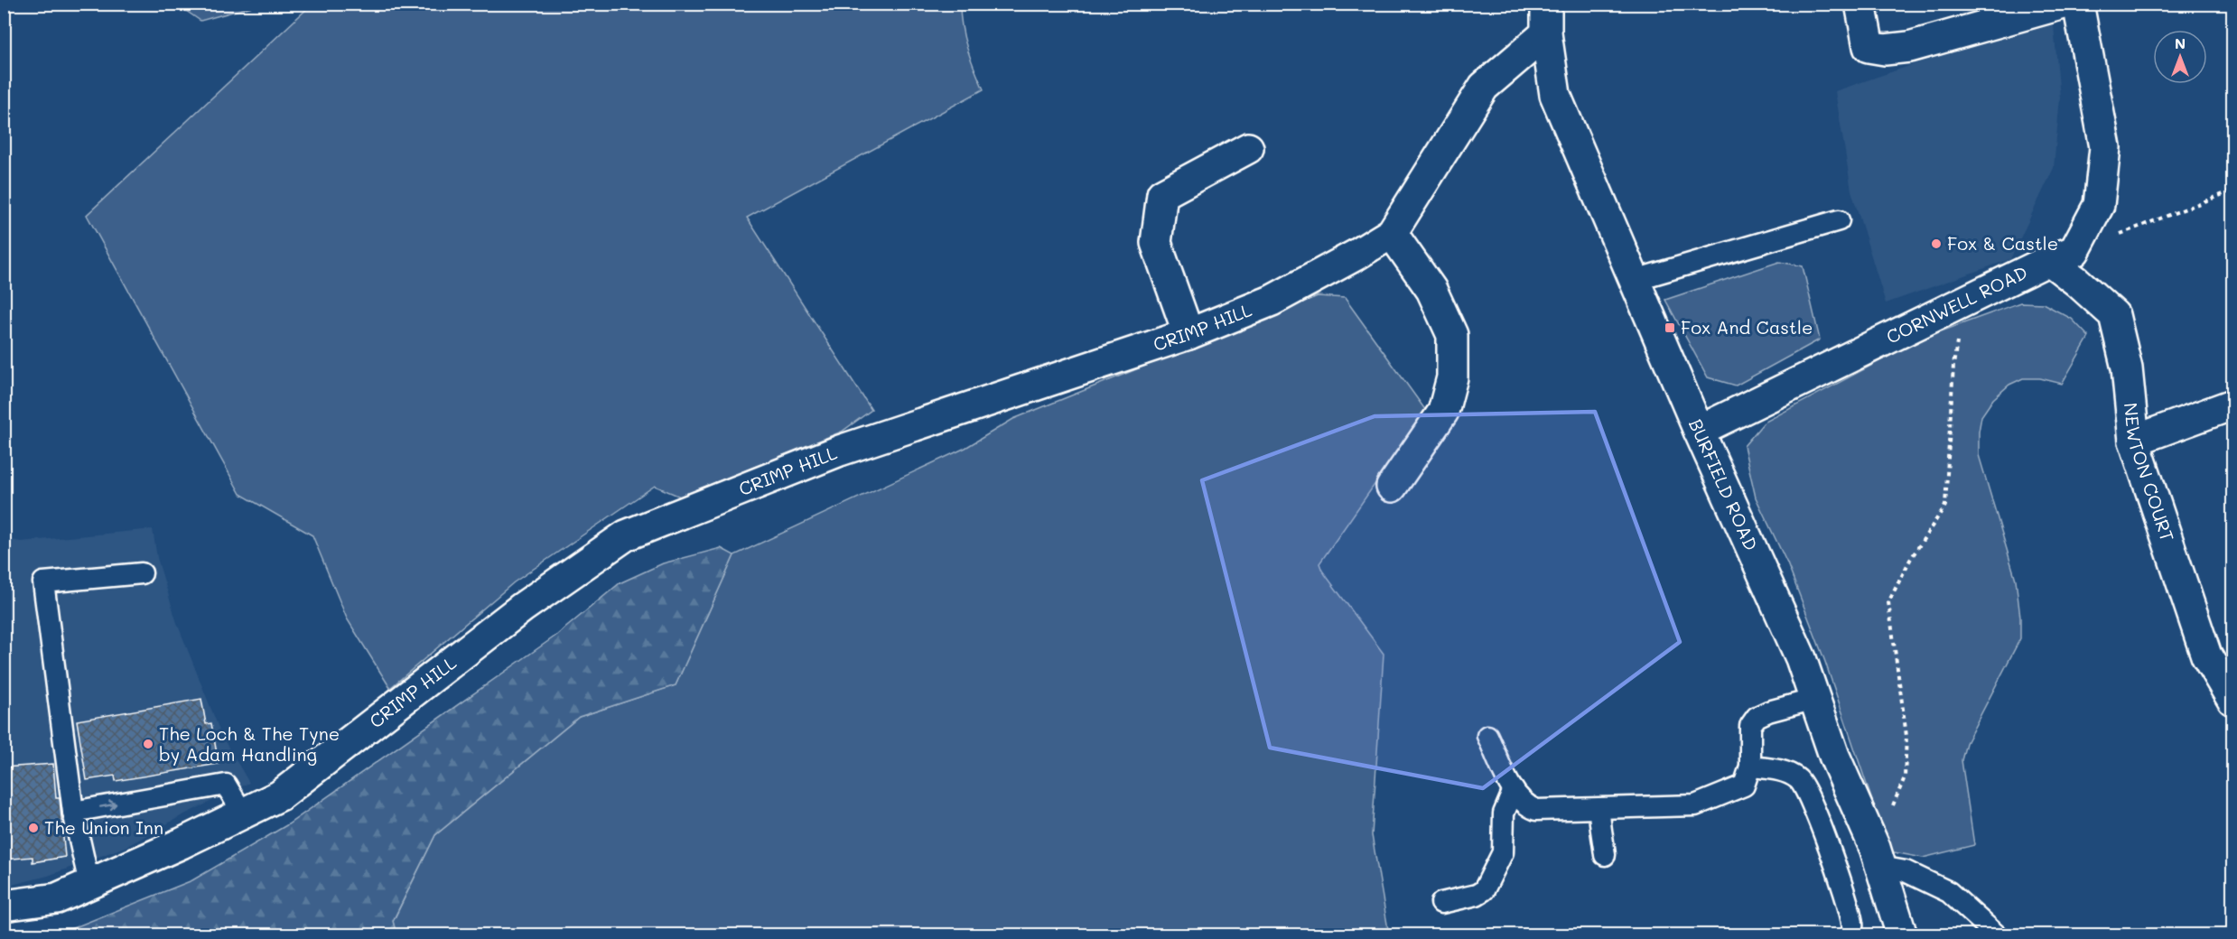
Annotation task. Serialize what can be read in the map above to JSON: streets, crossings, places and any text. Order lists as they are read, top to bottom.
{
  "streets": {
    "street": [
      "CORNWELL ROAD",
      "CRIMP HILL",
      "NEWTON COURT",
      "BURFIELD ROAD"
    ]
  },
  "crossings": [
    ["CORNWELL ROAD", "NEWTON COURT"],
    ["CORNWELL ROAD", "BURFIELD ROAD"],
    ["CRIMP HILL", "BURFIELD ROAD"]
  ],
  "places": {
    "other": ["Fox & Castle", "The Loch & The Tyne by Adam Handling", "The Union Inn"],
    "transit": ["Fox And Castle"]
  },
  "north": "top"
}
